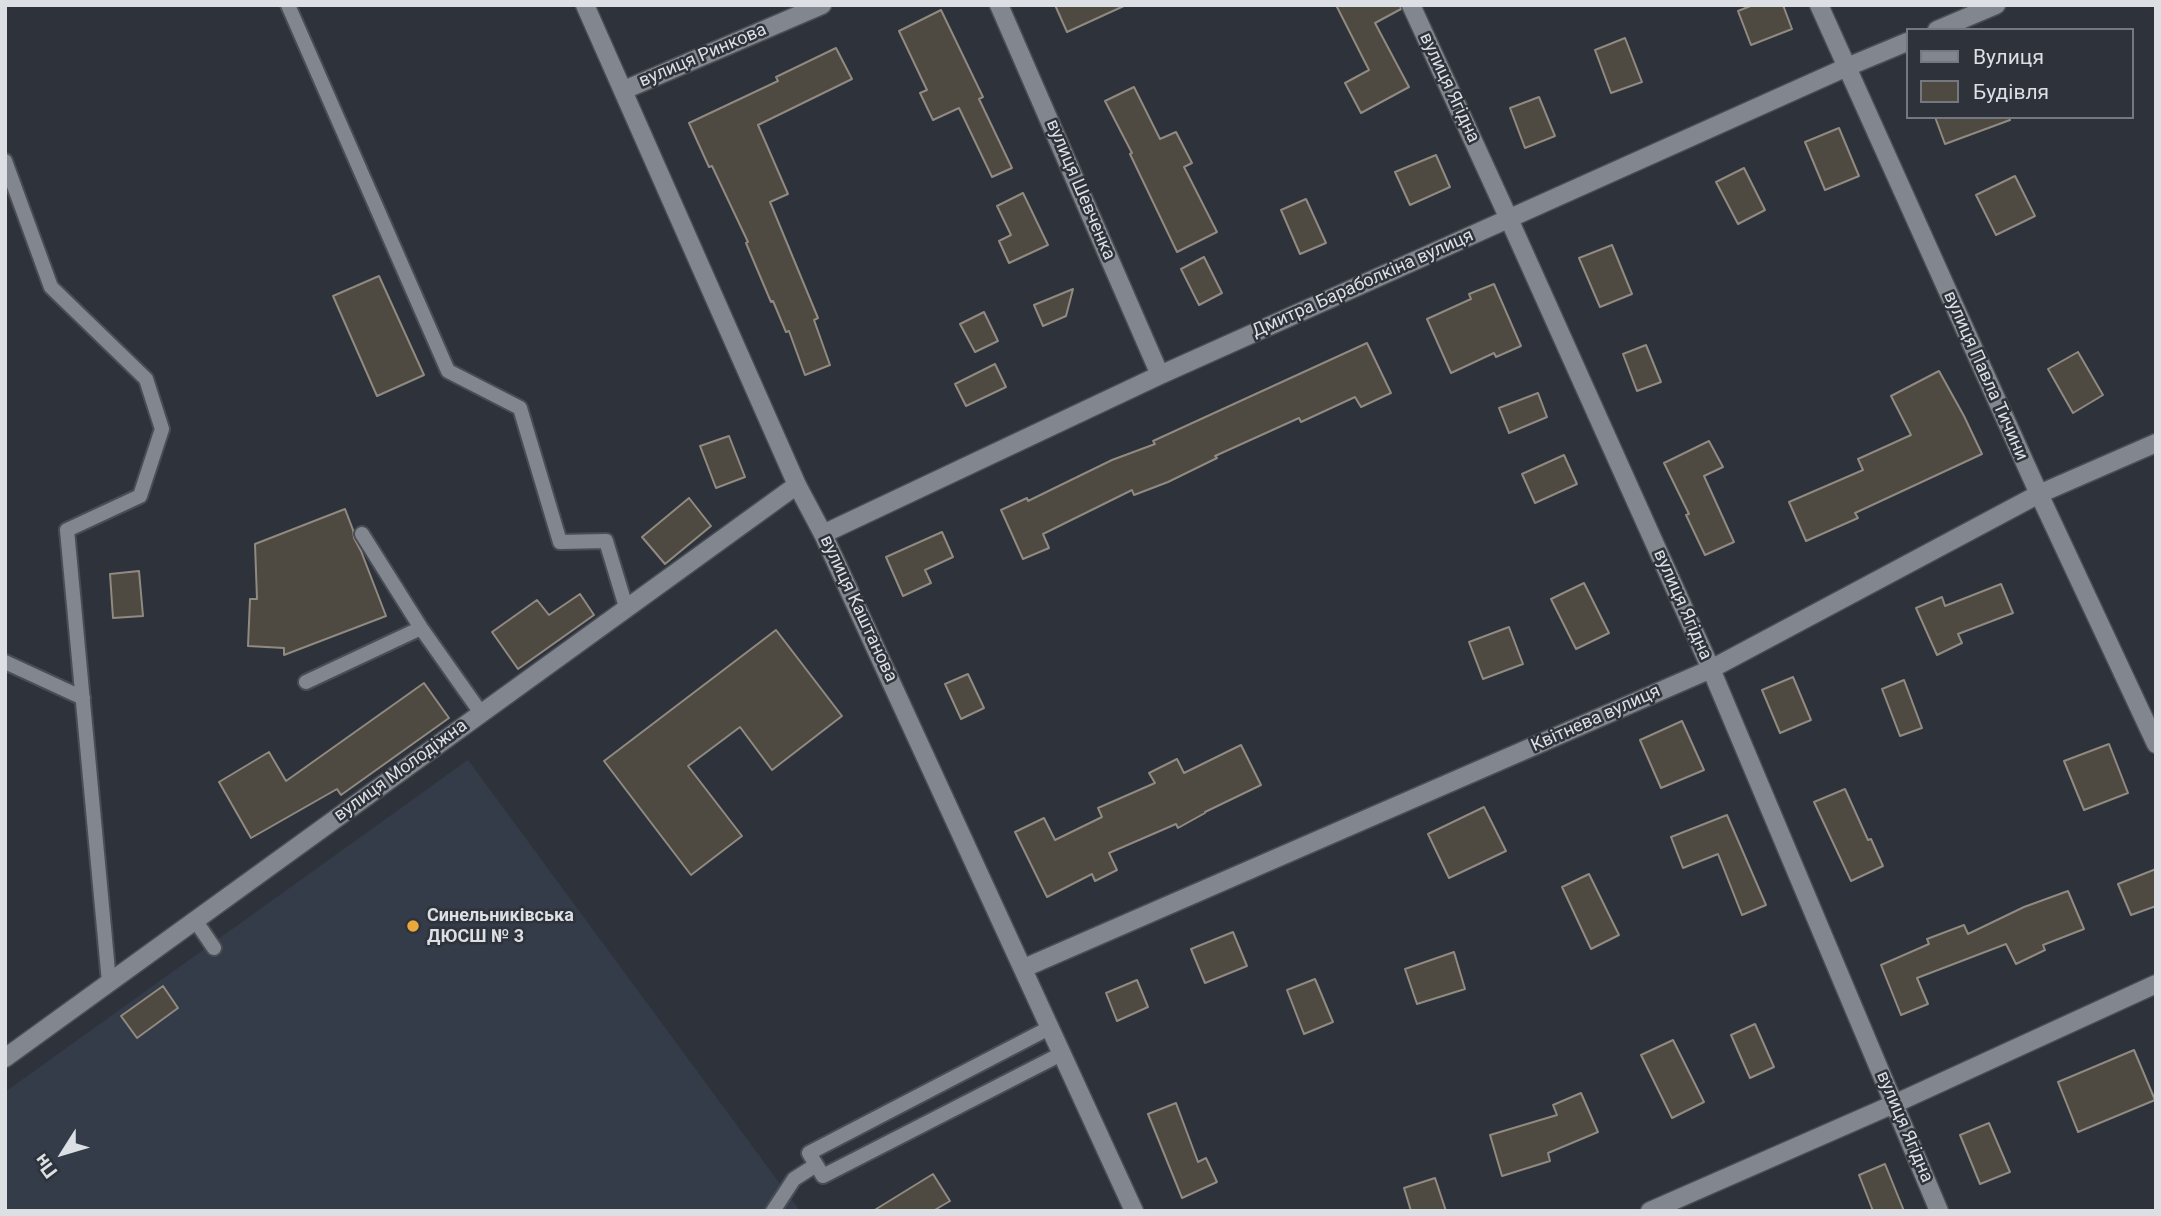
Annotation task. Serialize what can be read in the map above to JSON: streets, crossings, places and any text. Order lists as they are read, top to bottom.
{
  "streets": {
    "street": [
      "вулиця Ринкова",
      "вулиця Ягідна",
      "вулиця Шевченка",
      "Дмитра Бараболкіна вулиця",
      "вулиця Павла Тичини",
      "вулиця Каштанова",
      "Квітнева вулиця",
      "вулиця Молодіжна"
    ]
  },
  "crossings": [
    ["вулиця Ринкова", "вулиця Каштанова"],
    ["вулиця Ягідна", "Дмитра Бараболкіна вулиця"],
    ["вулиця Ягідна", "Квітнева вулиця"],
    ["вулиця Шевченка", "Дмитра Бараболкіна вулиця"],
    ["Дмитра Бараболкіна вулиця", "вулиця Павла Тичини"],
    ["Дмитра Бараболкіна вулиця", "вулиця Каштанова"],
    ["вулиця Павла Тичини", "Квітнева вулиця"],
    ["вулиця Каштанова", "Квітнева вулиця"],
    ["вулиця Каштанова", "вулиця Молодіжна"]
  ],
  "places": ["Синельниківська ДЮСШ № 3"],
  "legend": ["Вулиця", "Будівля"],
  "north": "bottom left"
}
